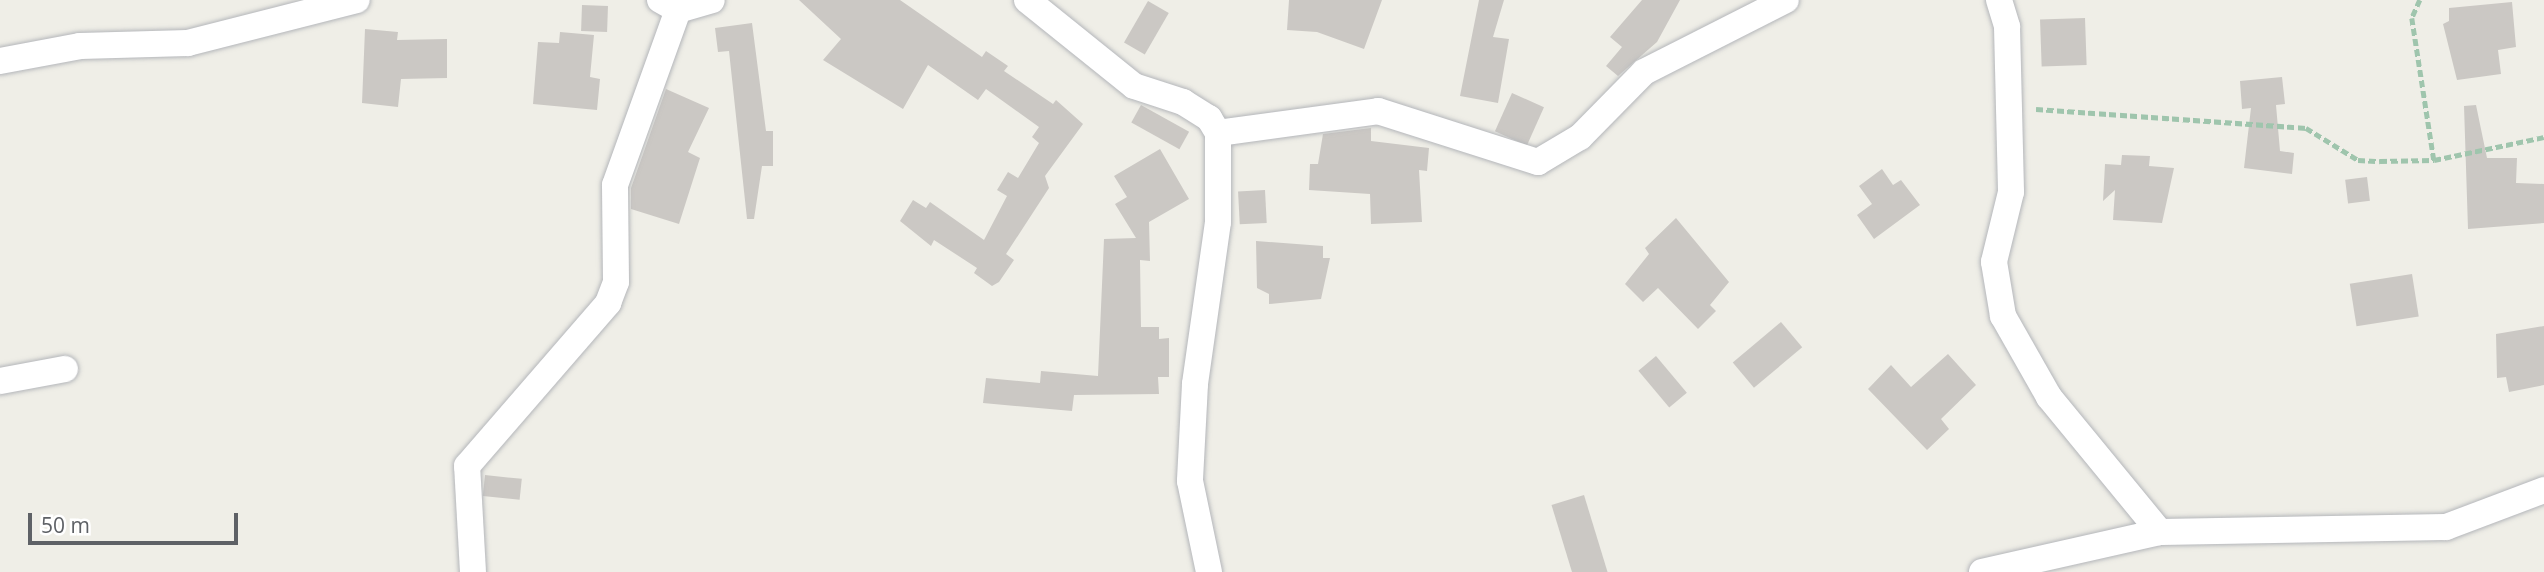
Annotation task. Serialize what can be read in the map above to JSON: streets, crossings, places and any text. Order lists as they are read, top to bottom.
{
  "scale_bar": "50 m"
}
